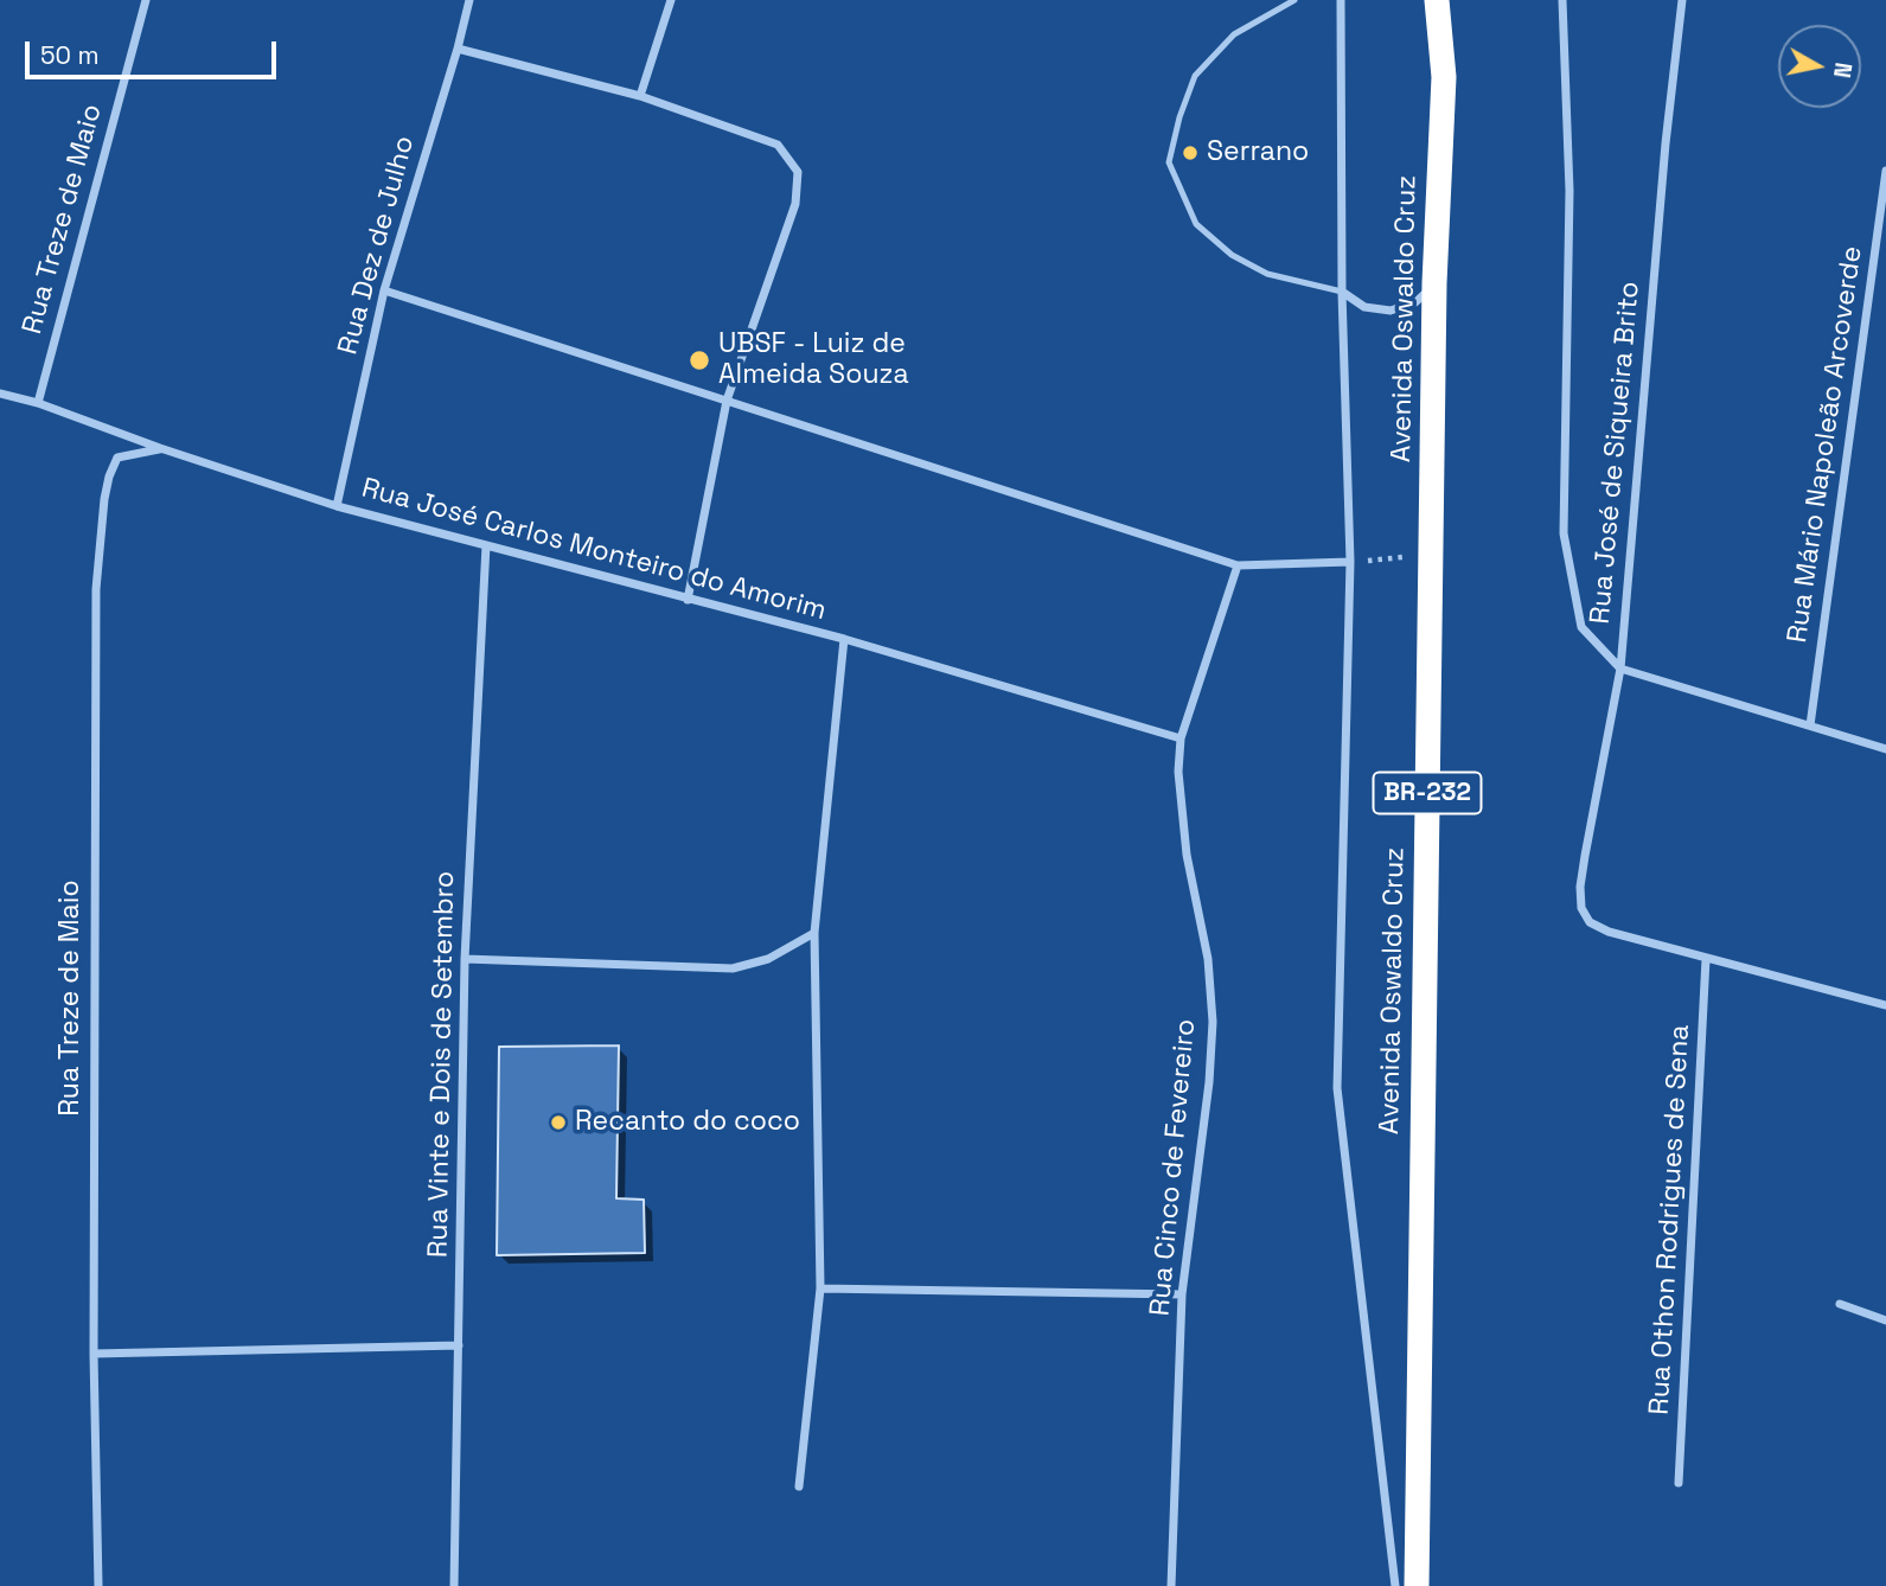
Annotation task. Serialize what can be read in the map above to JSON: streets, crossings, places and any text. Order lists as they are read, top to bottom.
{
  "streets": {
    "highway": ["Avenida Oswaldo Cruz", "BR-232"],
    "street": [
      "Rua Treze de Maio",
      "Rua Dez de Julho",
      "Rua Mário Napoleão Arcoverde",
      "Rua José de Siqueira Brito",
      "Rua José Carlos Monteiro do Amorim",
      "Rua Vinte e Dois de Setembro",
      "Rua Cinco de Fevereiro",
      "Rua Othon Rodrigues de Sena"
    ]
  },
  "crossings": [
    ["Rua Treze de Maio", "Rua José Carlos Monteiro do Amorim"],
    ["Rua Dez de Julho", "Rua José Carlos Monteiro do Amorim"],
    ["Rua José de Siqueira Brito", "Rua Othon Rodrigues de Sena"],
    ["Rua José Carlos Monteiro do Amorim", "Rua Vinte e Dois de Setembro"],
    ["Rua José Carlos Monteiro do Amorim", "Rua Cinco de Fevereiro"]
  ],
  "places": ["Serrano", "UBSF - Luiz de Almeida Souza", "Recanto do coco"],
  "scale_bar": "50 m",
  "north": "right"
}
